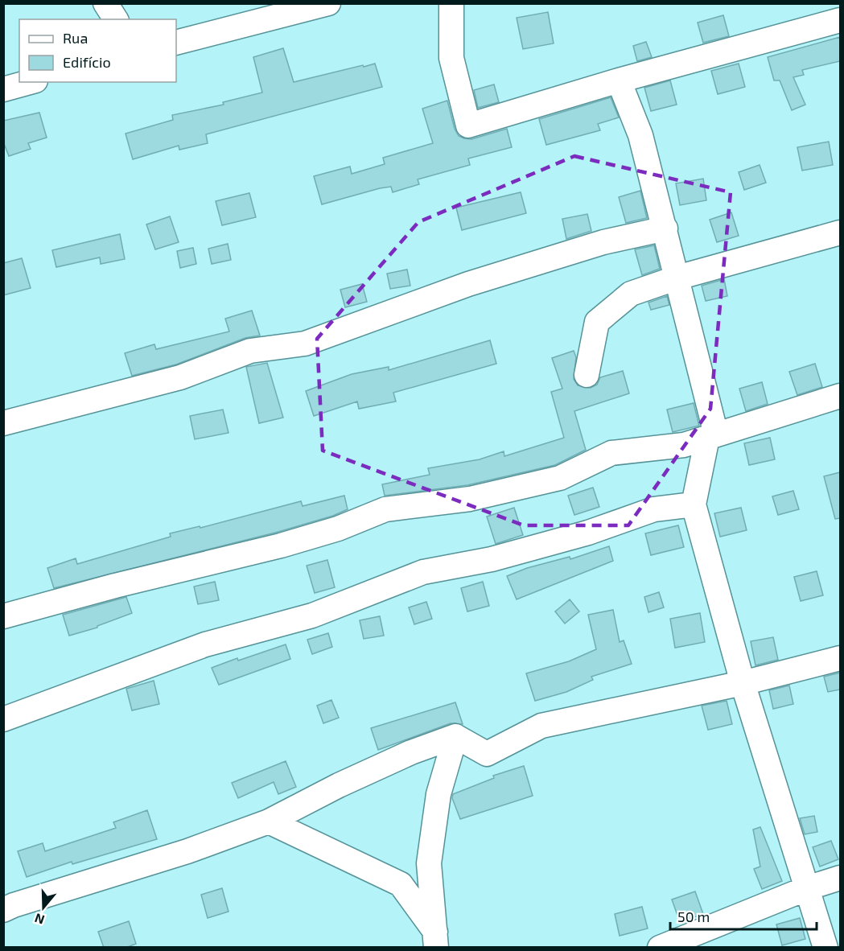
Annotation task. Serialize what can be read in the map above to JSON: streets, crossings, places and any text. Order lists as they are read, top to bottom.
{
  "legend": ["Rua", "Edifício"],
  "scale_bar": "50 m",
  "north": "bottom"
}
